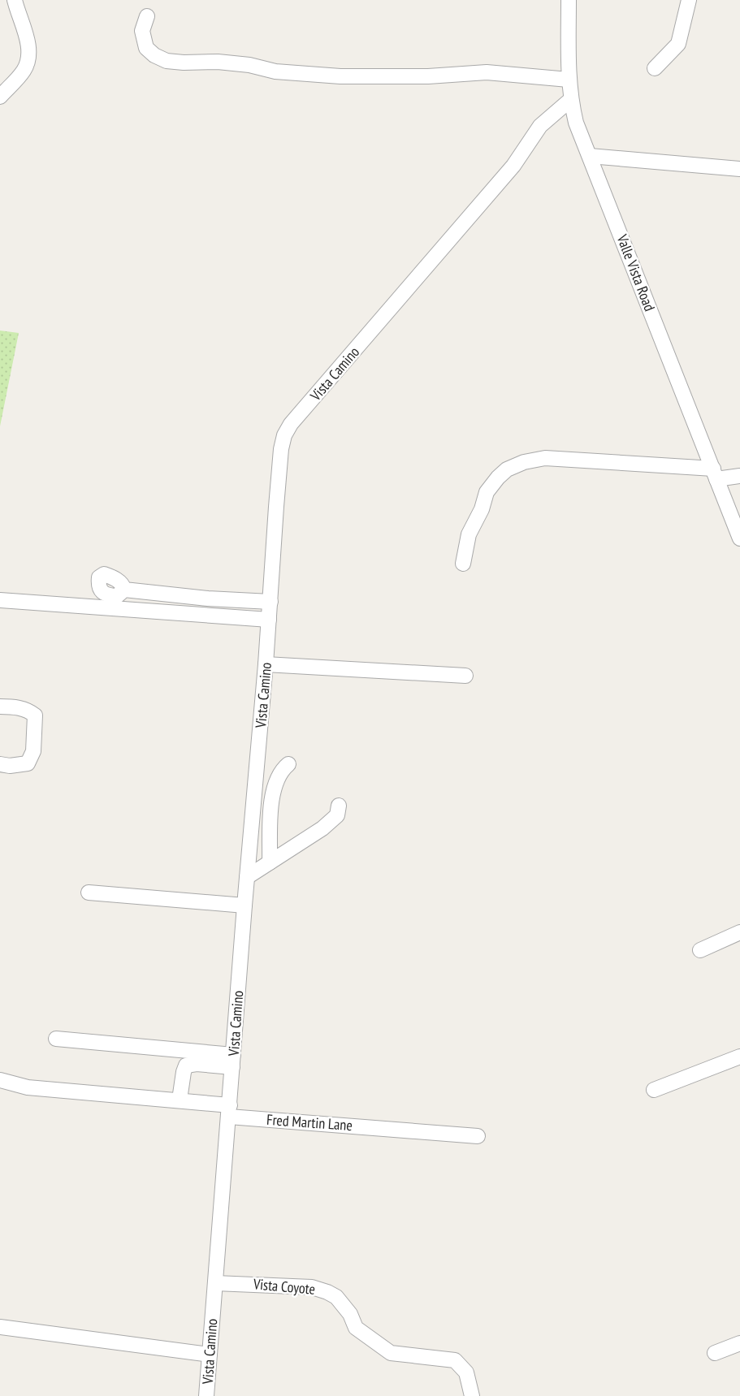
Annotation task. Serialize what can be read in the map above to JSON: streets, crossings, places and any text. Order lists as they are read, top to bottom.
{
  "streets": {
    "street": [
      "Valle Vista Road",
      "Vista Camino",
      "Fred Martin Lane",
      "Vista Coyote"
    ]
  },
  "crossings": [
    ["Valle Vista Road", "Vista Camino"],
    ["Vista Camino", "Fred Martin Lane"],
    ["Vista Camino", "Vista Coyote"]
  ]
}
